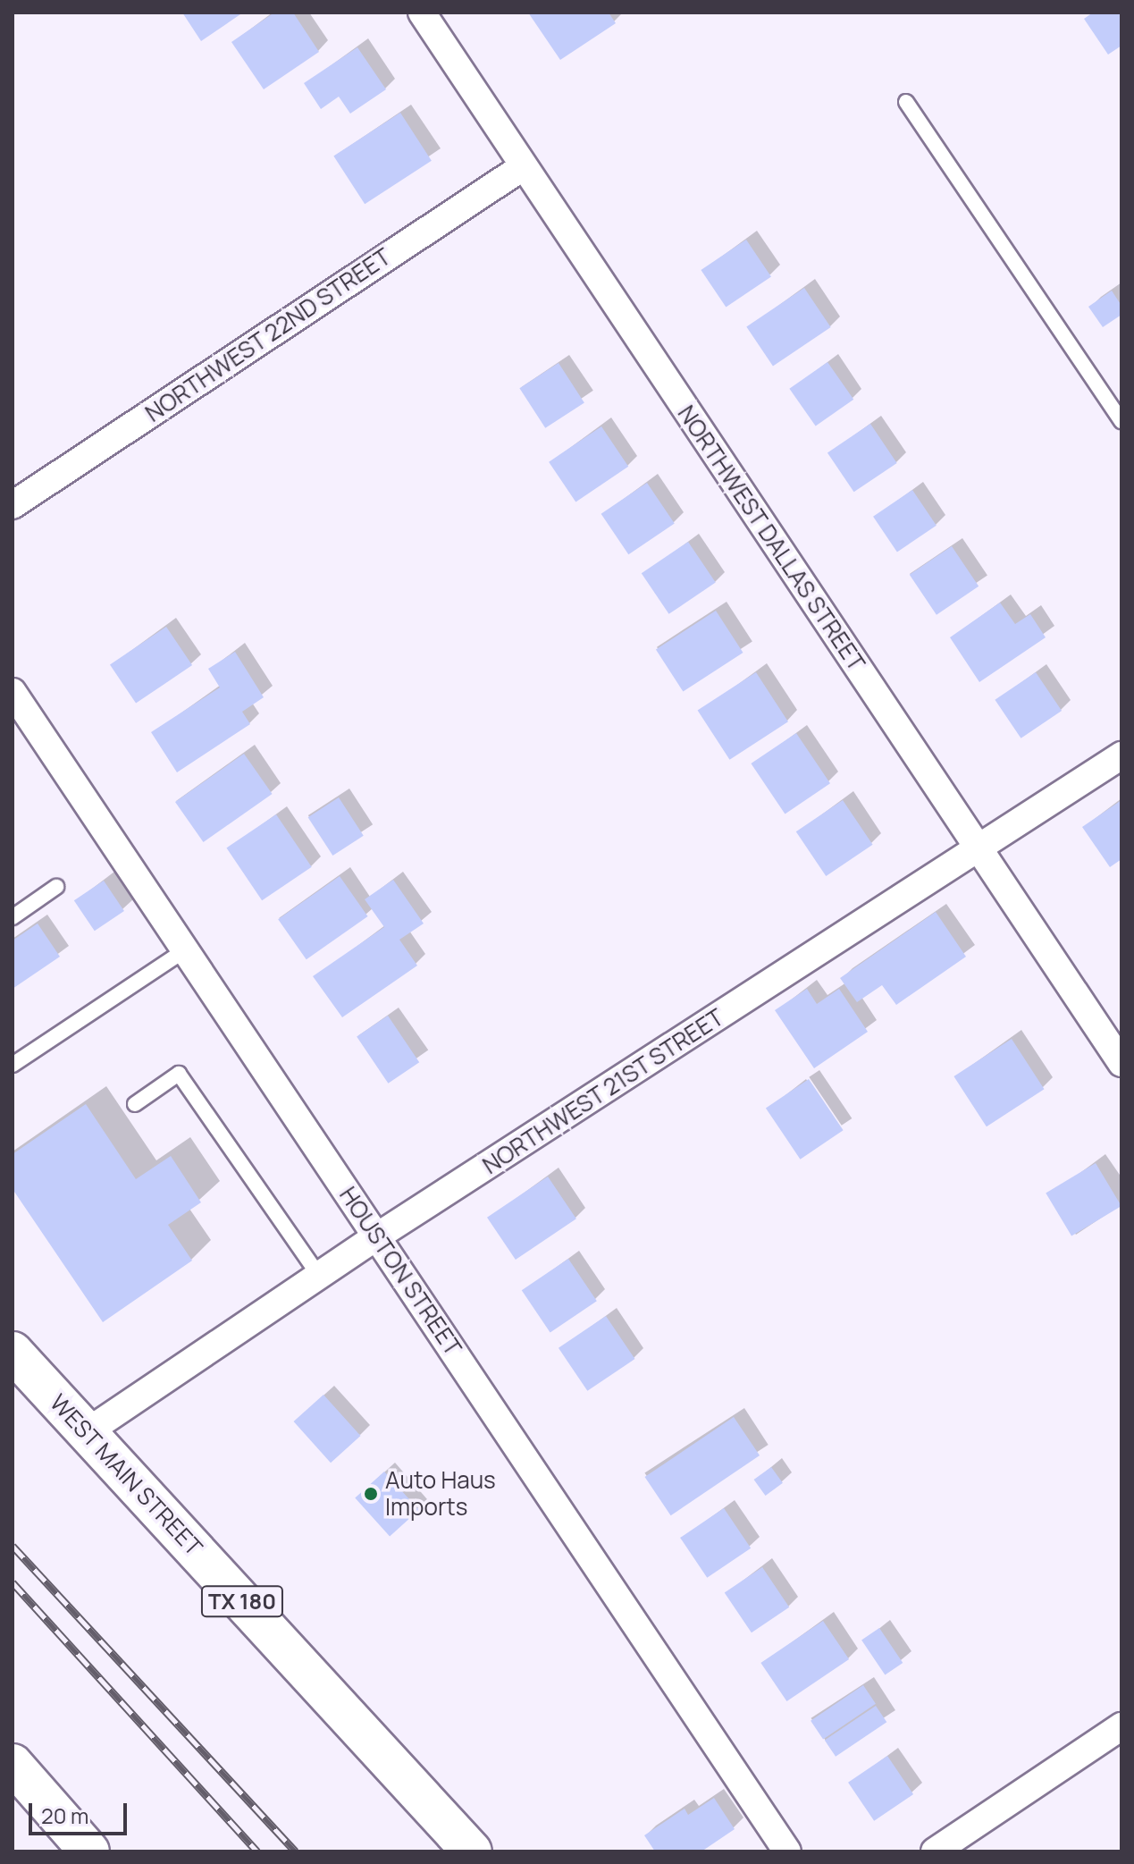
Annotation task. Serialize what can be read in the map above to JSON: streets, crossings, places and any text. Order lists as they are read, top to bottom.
{
  "streets": {
    "main road": ["WEST MAIN STREET", "TX 180"],
    "street": [
      "NORTHWEST 22ND STREET",
      "NORTHWEST DALLAS STREET",
      "NORTHWEST 21ST STREET",
      "HOUSTON STREET"
    ]
  },
  "crossings": [
    ["NORTHWEST 22ND STREET", "NORTHWEST DALLAS STREET"],
    ["NORTHWEST DALLAS STREET", "NORTHWEST 21ST STREET"],
    ["NORTHWEST 21ST STREET", "HOUSTON STREET"],
    ["NORTHWEST 21ST STREET", "WEST MAIN STREET"]
  ],
  "places": ["Auto Haus Imports"],
  "scale_bar": "20 m"
}
